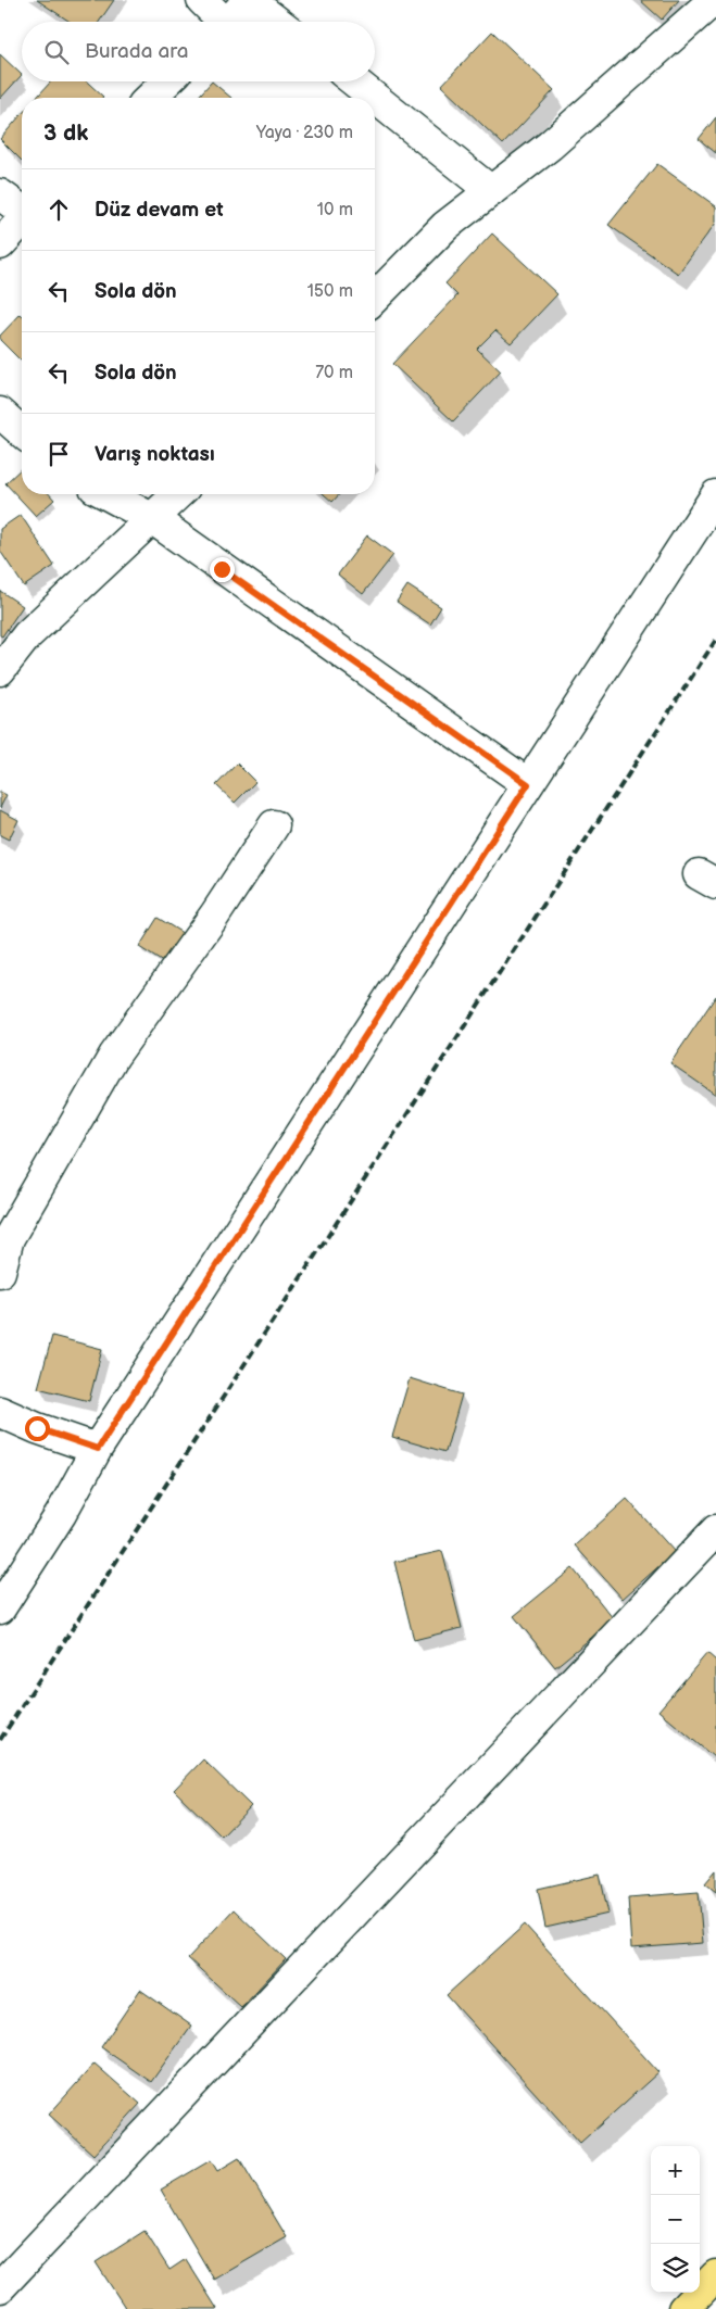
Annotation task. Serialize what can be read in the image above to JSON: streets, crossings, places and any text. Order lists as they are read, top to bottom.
{
  "page": {
    "search": "Burada ara",
    "heading": ["3 dk", "Yaya · 230 m"],
    "list": [
      ["Düz devam et", "10 m"],
      ["Sola dön", "150 m"],
      ["Sola dön", "70 m"],
      "Varış noktası"
    ],
    "map_buttons": ["+", "−"]
  }
}
